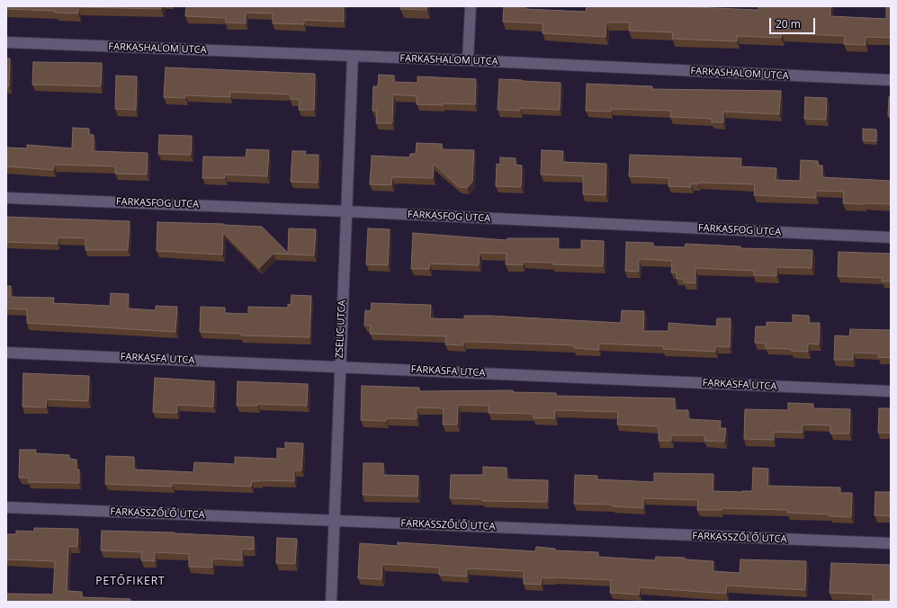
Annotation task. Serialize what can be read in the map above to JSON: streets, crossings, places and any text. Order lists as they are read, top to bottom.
{
  "streets": {
    "street": [
      "FARKASHALOM UTCA",
      "FARKASFOG UTCA",
      "ZSELIC UTCA",
      "FARKASFA UTCA",
      "FARKASSZŐLŐ UTCA"
    ]
  },
  "crossings": [
    ["FARKASHALOM UTCA", "ZSELIC UTCA"],
    ["FARKASFOG UTCA", "ZSELIC UTCA"],
    ["ZSELIC UTCA", "FARKASFA UTCA"],
    ["ZSELIC UTCA", "FARKASSZŐLŐ UTCA"]
  ],
  "districts": ["PETŐFIKERT"],
  "scale_bar": "20 m"
}
